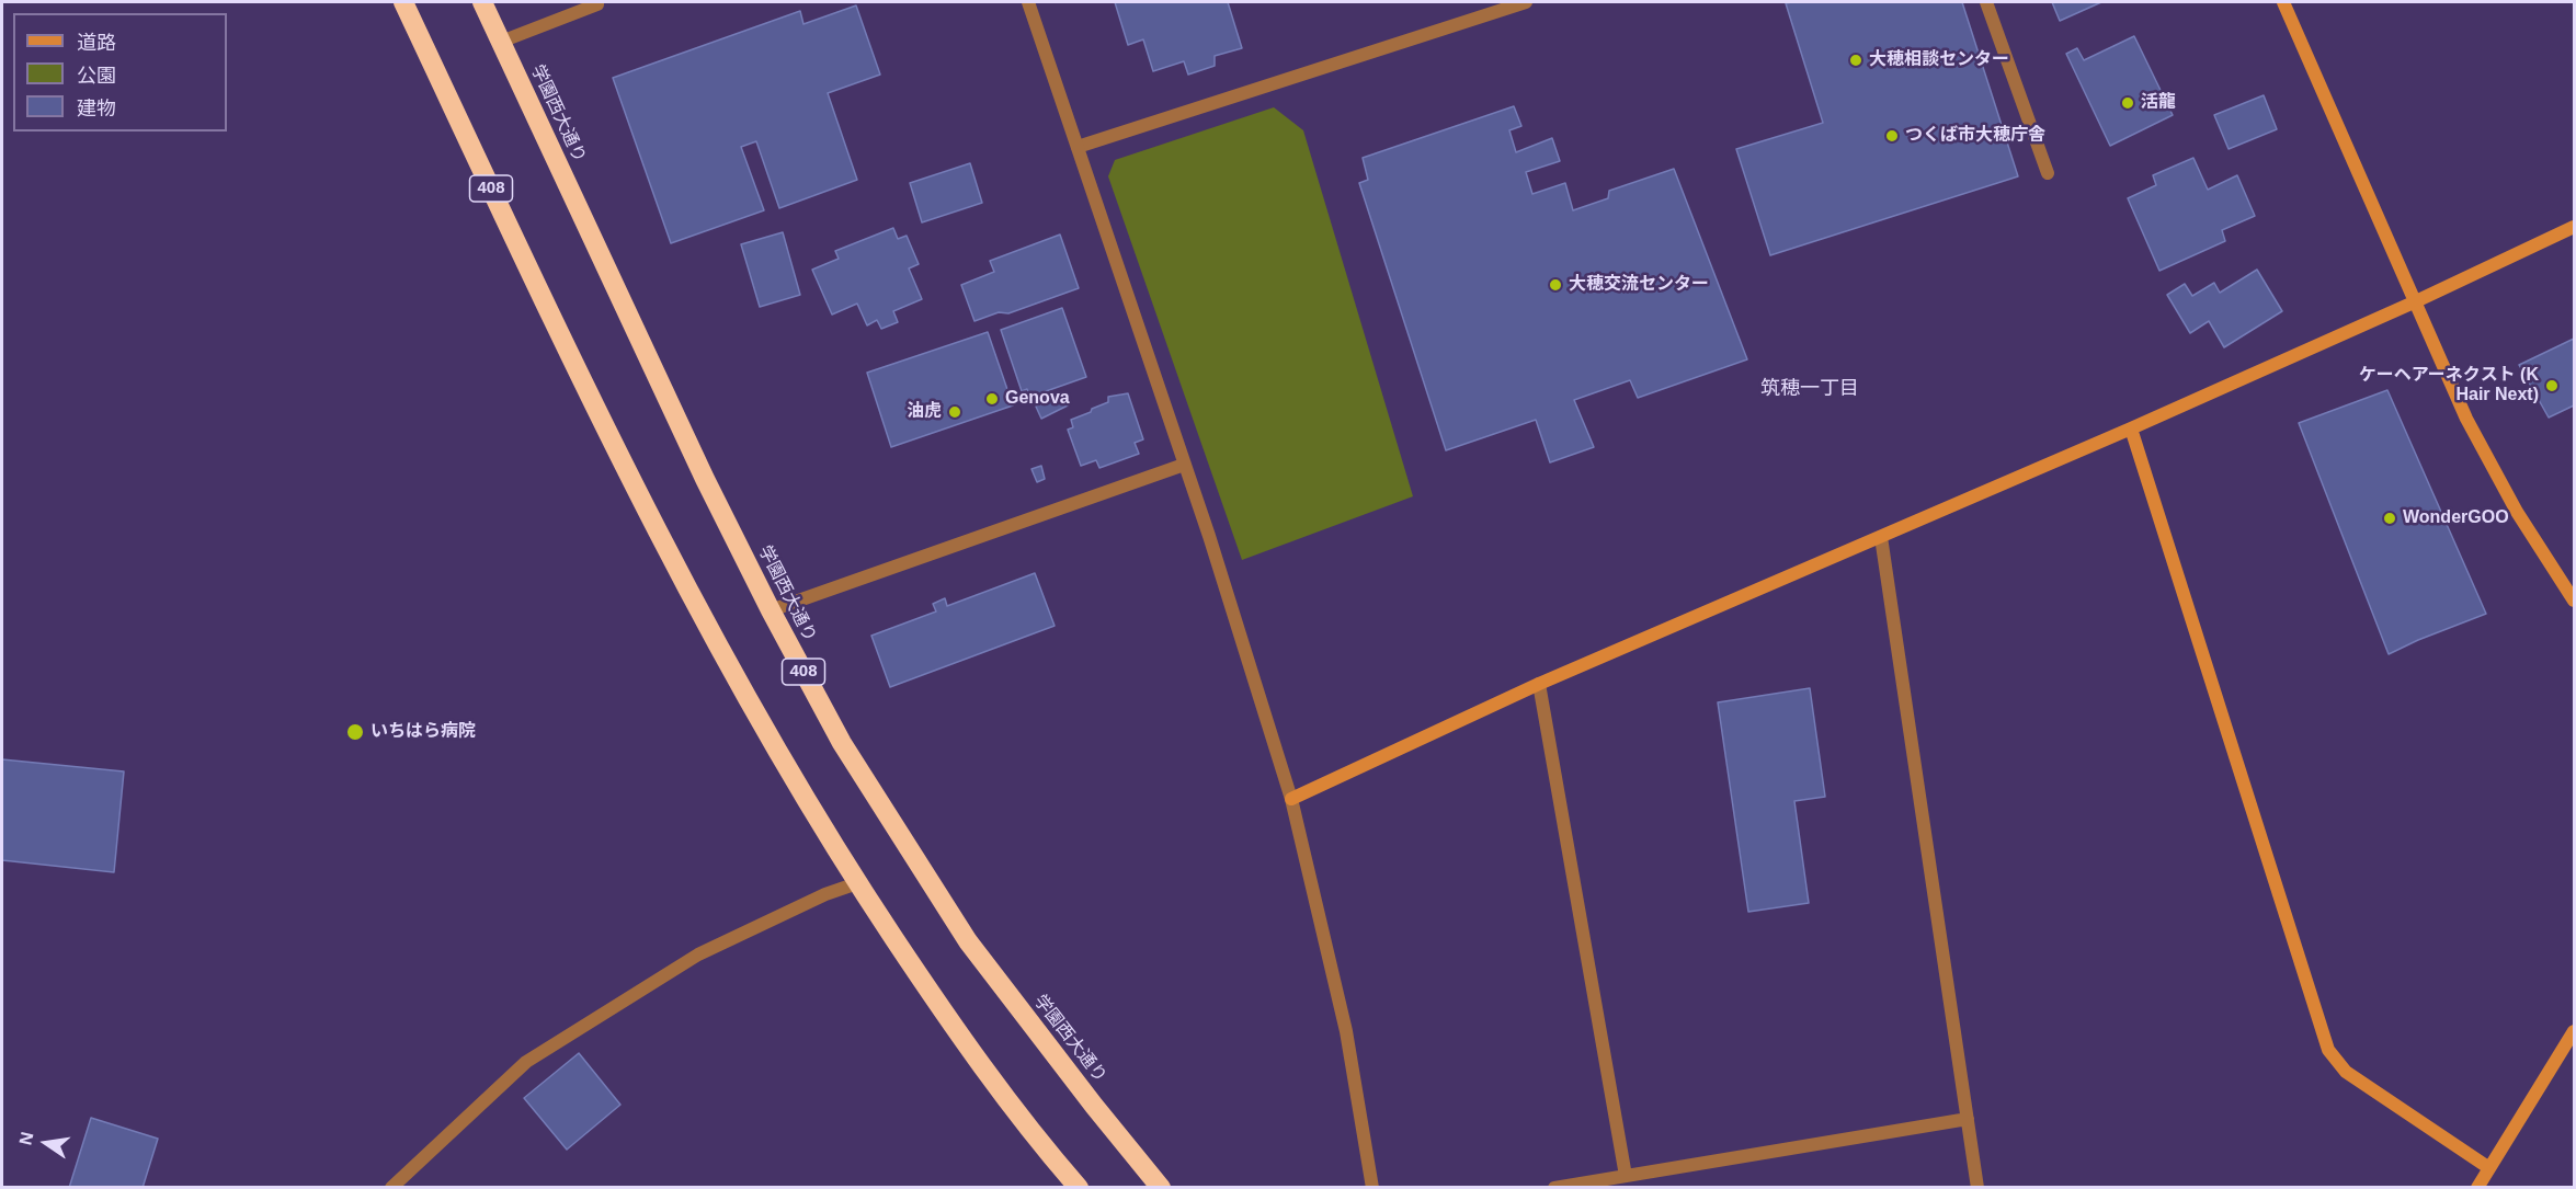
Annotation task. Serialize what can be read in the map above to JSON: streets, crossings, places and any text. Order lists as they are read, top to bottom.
{
  "streets": {
    "highway": ["学園西大通り", "408"]
  },
  "districts": ["筑穂一丁目"],
  "places": [
    "大穂相談センター",
    "活龍",
    "つくば市大穂庁舎",
    "大穂交流センター",
    "ケーヘアーネクスト (K Hair Next)",
    "Genova",
    "油虎",
    "WonderGOO",
    "いちはら病院"
  ],
  "legend": ["道路", "公園", "建物"],
  "north": "left"
}
